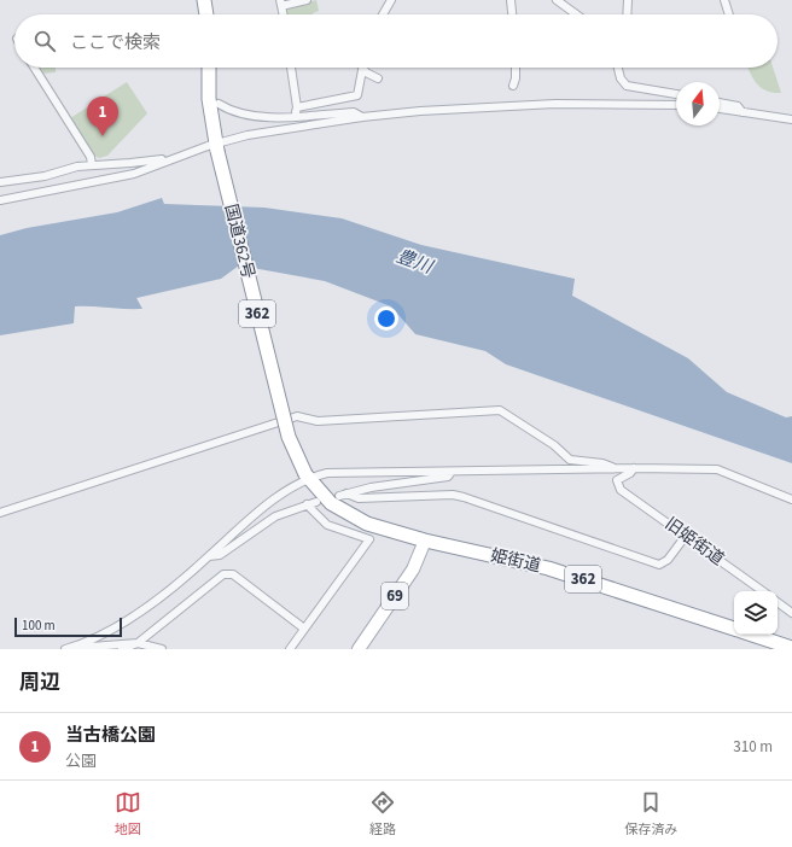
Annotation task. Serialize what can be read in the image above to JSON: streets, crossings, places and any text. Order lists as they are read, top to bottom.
{
  "streets": {
    "highway": ["国道362号", "362", "姫街道"],
    "main road": ["69"],
    "street": ["旧姫街道"]
  },
  "crossings": [
    ["国道362号", "姫街道"],
    ["姫街道", "69"]
  ],
  "water": ["豊川"],
  "scale_bar": "100 m",
  "north": "top",
  "page": {
    "search": "ここで検索",
    "pins": "1",
    "scale": "100 m",
    "heading": "周辺",
    "list": [
      {
        "mark": "1",
        "name": "当古橋公園",
        "note": "公園",
        "value": "310 m"
      }
    ],
    "nav": ["地図", "経路", "保存済み"]
  }
}
